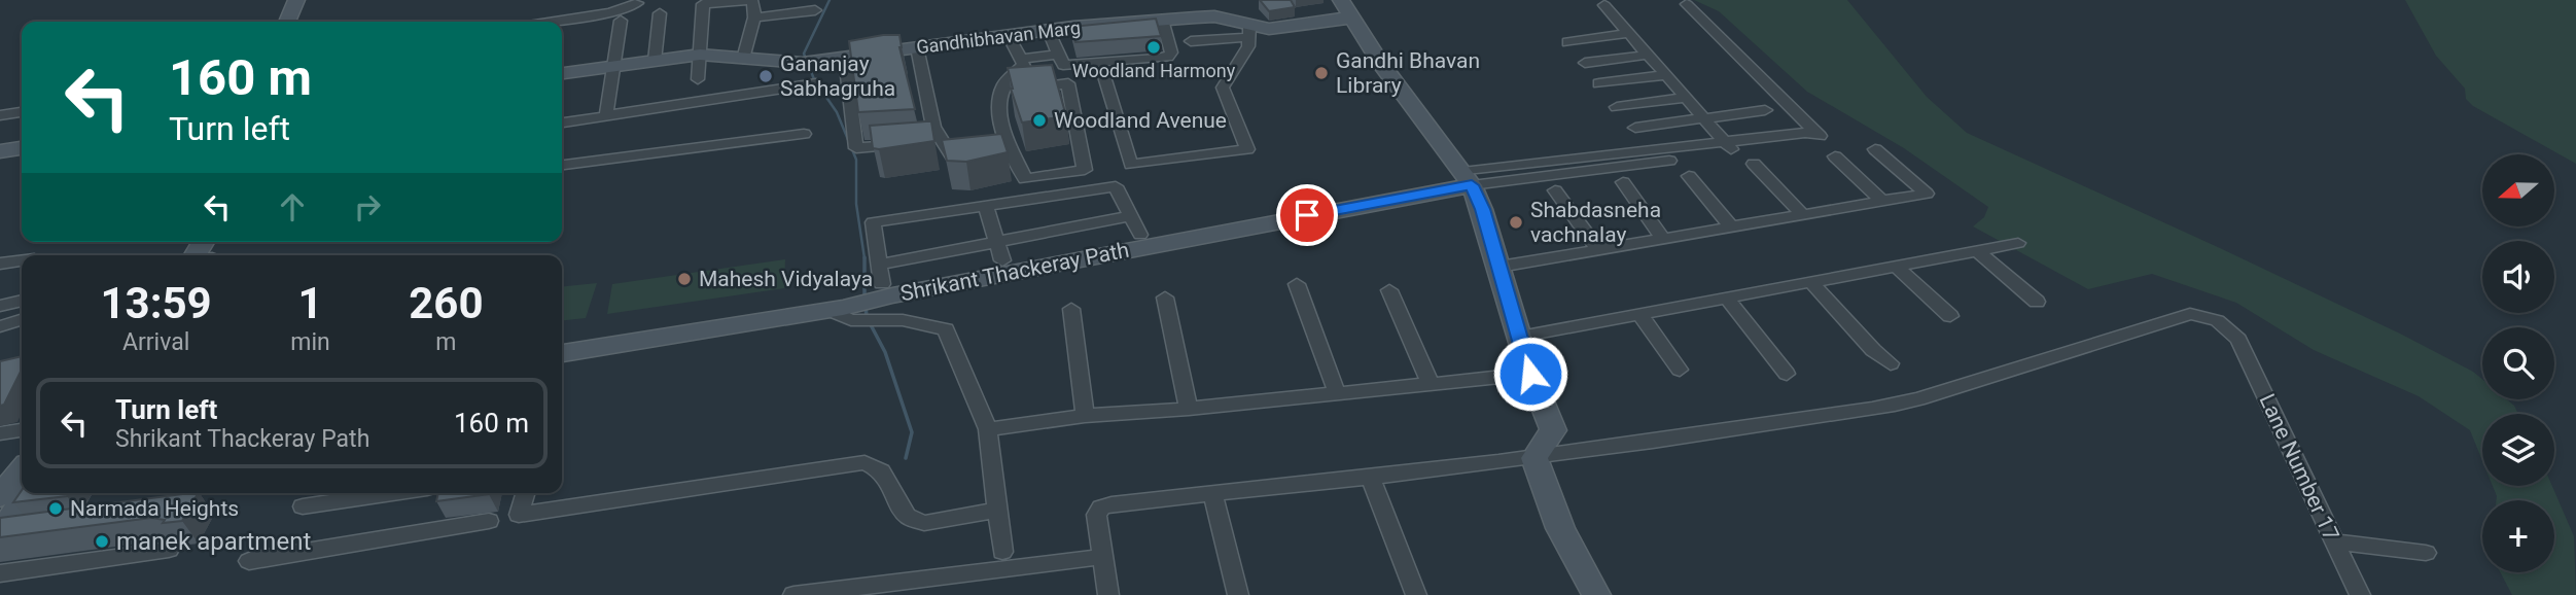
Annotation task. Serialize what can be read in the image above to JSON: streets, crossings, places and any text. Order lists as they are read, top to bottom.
{
  "streets": {
    "street": ["Gandhibhavan Marg", "Shrikant Thackeray Path", "Lane Number 17"]
  },
  "places": [
    "Woodland Harmony",
    "Gandhi Bhavan Library",
    "Gananjay Sabhagruha",
    "Woodland Avenue",
    "Shabdasneha vachnalay",
    "Mahesh Vidyalaya",
    "Narmada Heights",
    "manek apartment"
  ],
  "north": "left",
  "page": {
    "turn": ["160 m", "Turn left"],
    "map_buttons": "+",
    "eta": [
      "13:59",
      "Arrival",
      "1",
      "min",
      "260",
      "m"
    ],
    "list": [
      {
        "name": "Turn left",
        "note": "Shrikant Thackeray Path",
        "value": "160 m"
      }
    ]
  }
}
